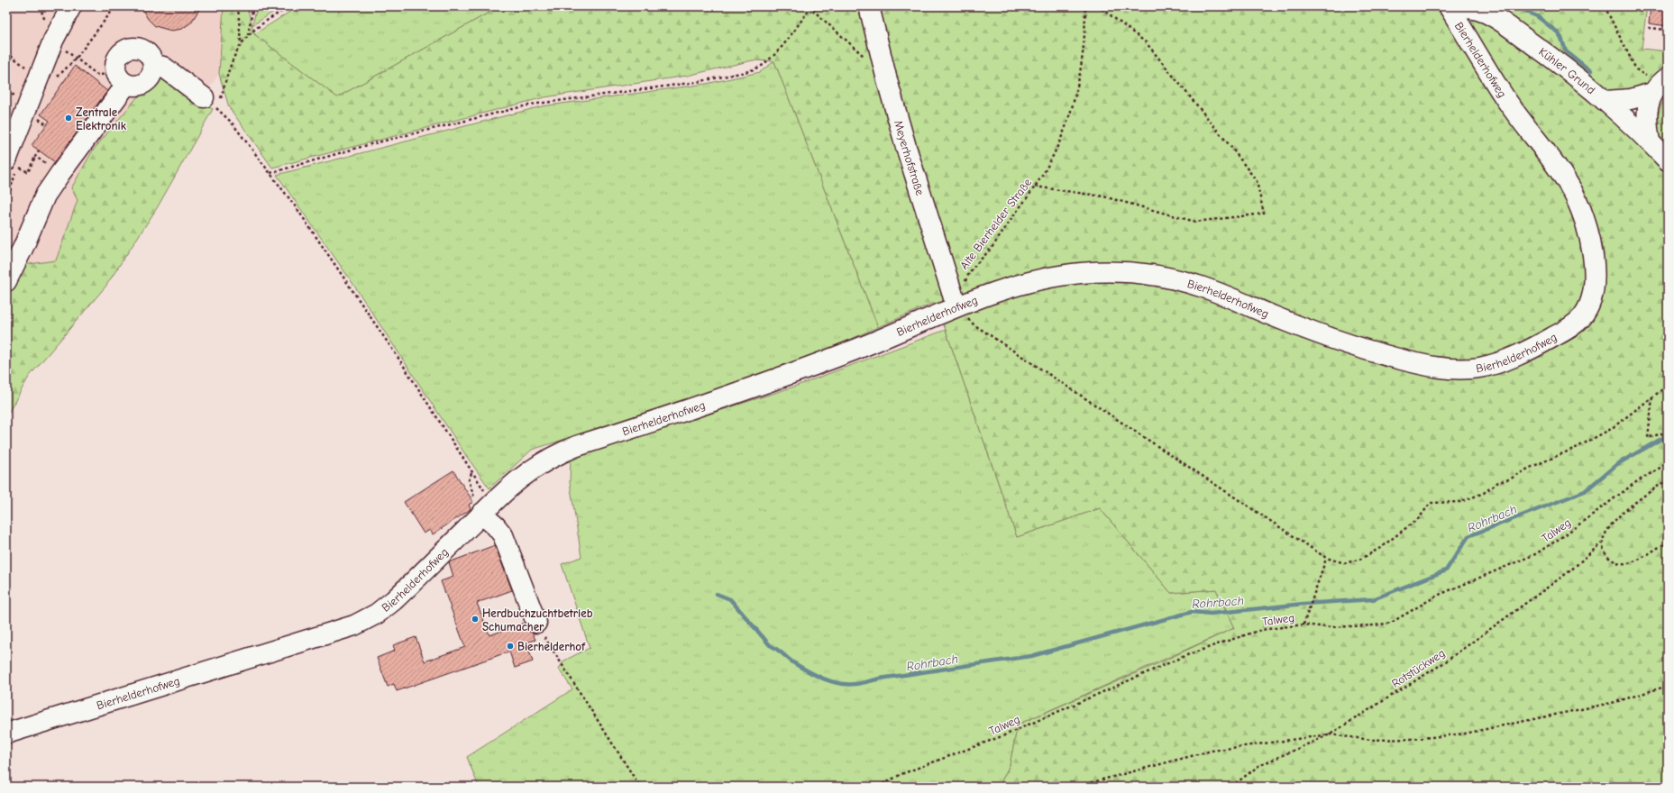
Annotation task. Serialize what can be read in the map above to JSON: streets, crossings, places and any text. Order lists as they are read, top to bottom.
{
  "streets": {
    "street": ["Bierhelderhofweg", "Kühler Grund", "Meyerhofstraße"],
    "path": ["Alte Bierhelder Straße", "Talweg", "Rotstückweg"]
  },
  "crossings": [
    ["Bierhelderhofweg", "Kühler Grund"],
    ["Bierhelderhofweg", "Meyerhofstraße"]
  ],
  "water": ["Rohrbach"],
  "places": ["Zentrale Elektronik", "Herdbuchzuchtbetrieb Schumacher", "Bierhelderhof"]
}
